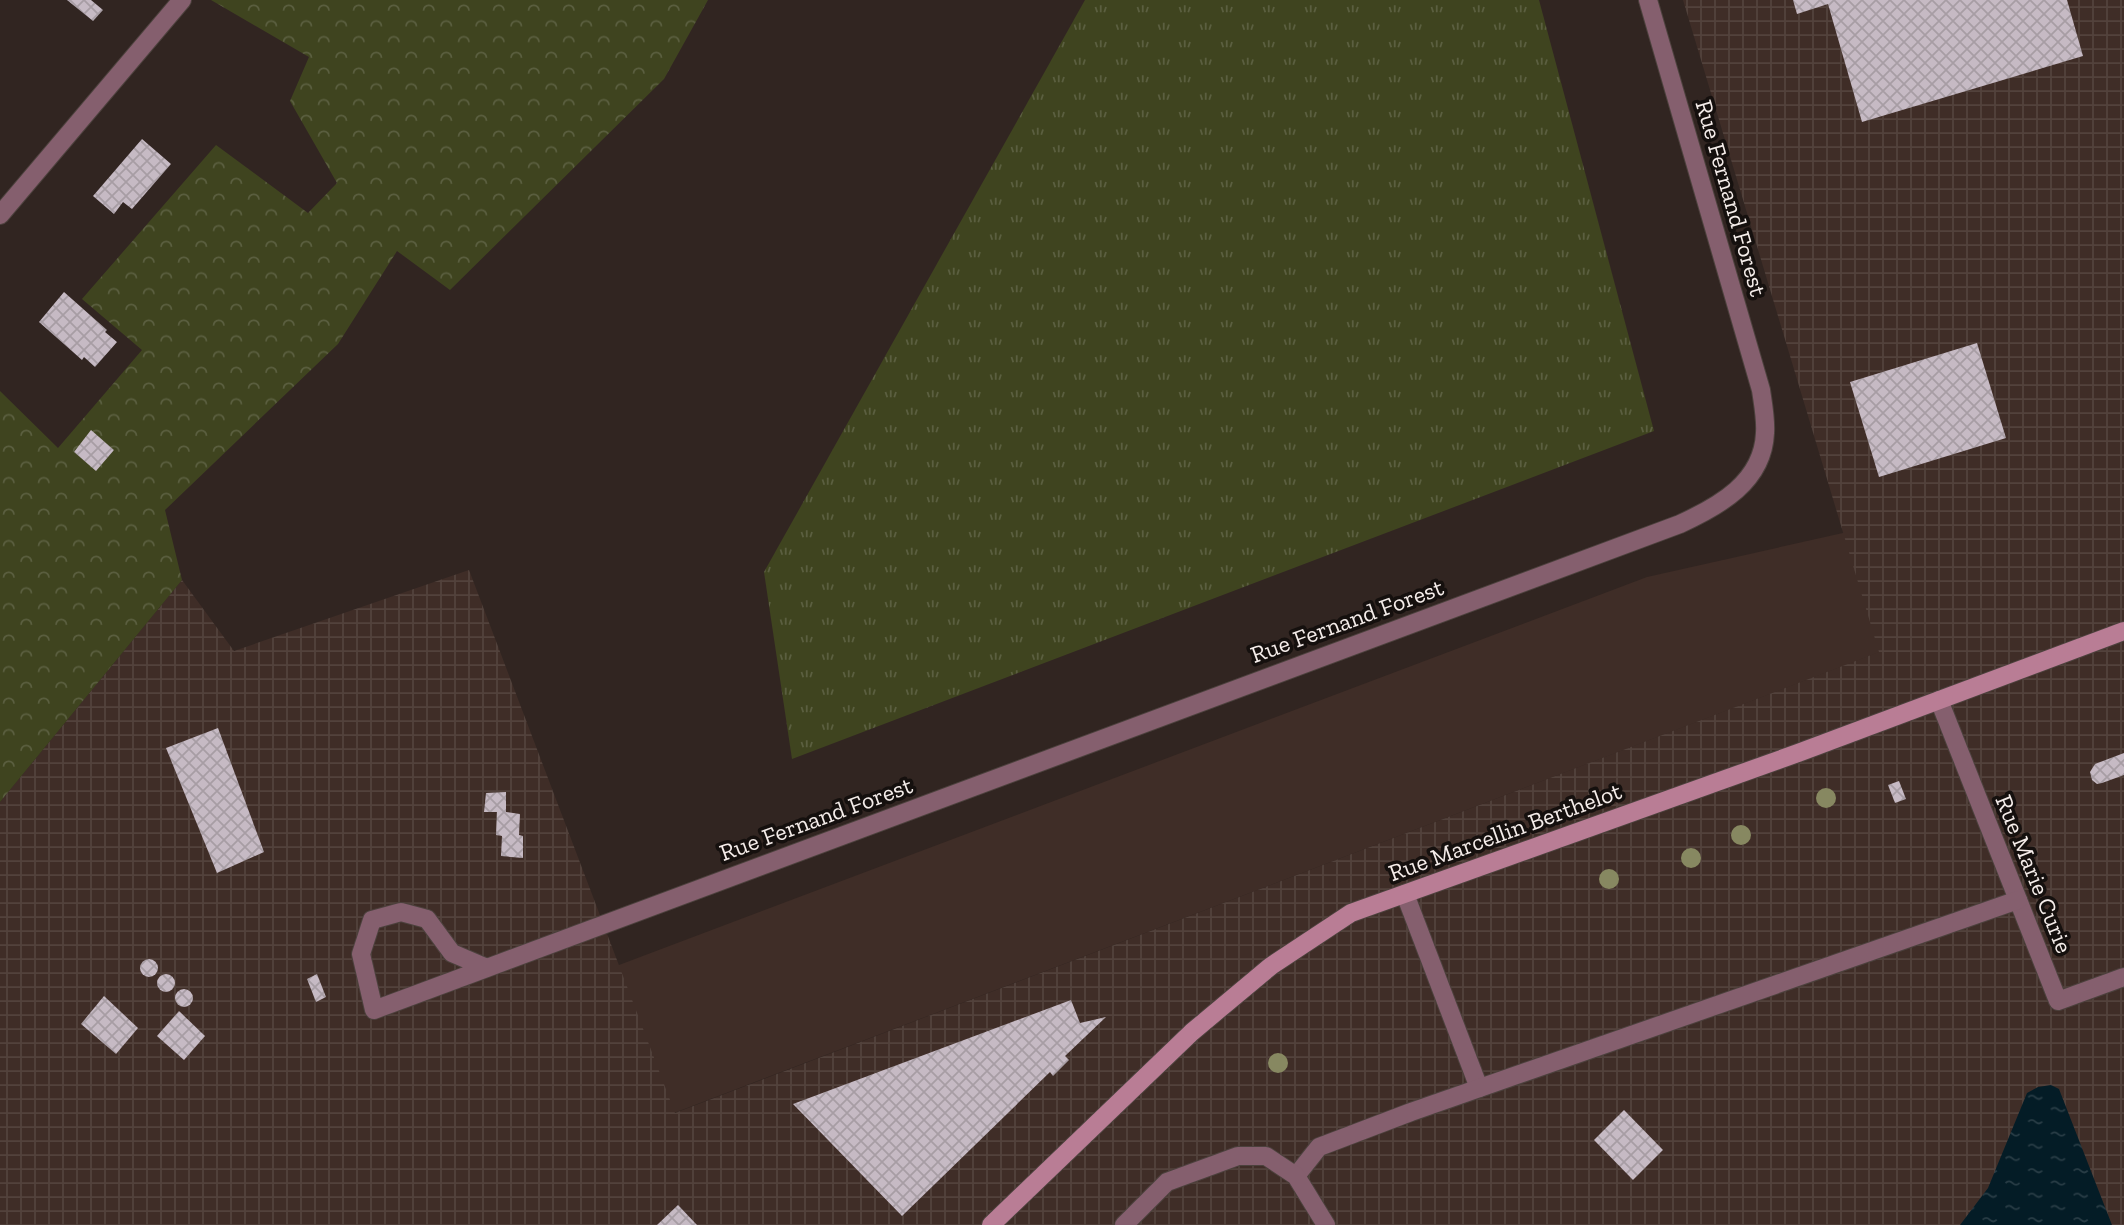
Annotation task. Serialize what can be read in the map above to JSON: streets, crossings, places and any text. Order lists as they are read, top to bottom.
{
  "streets": {
    "street": ["Rue Fernand Forest", "Rue Marcellin Berthelot", "Rue Marie Curie"]
  },
  "crossings": [
    ["Rue Marcellin Berthelot", "Rue Marie Curie"]
  ]
}
